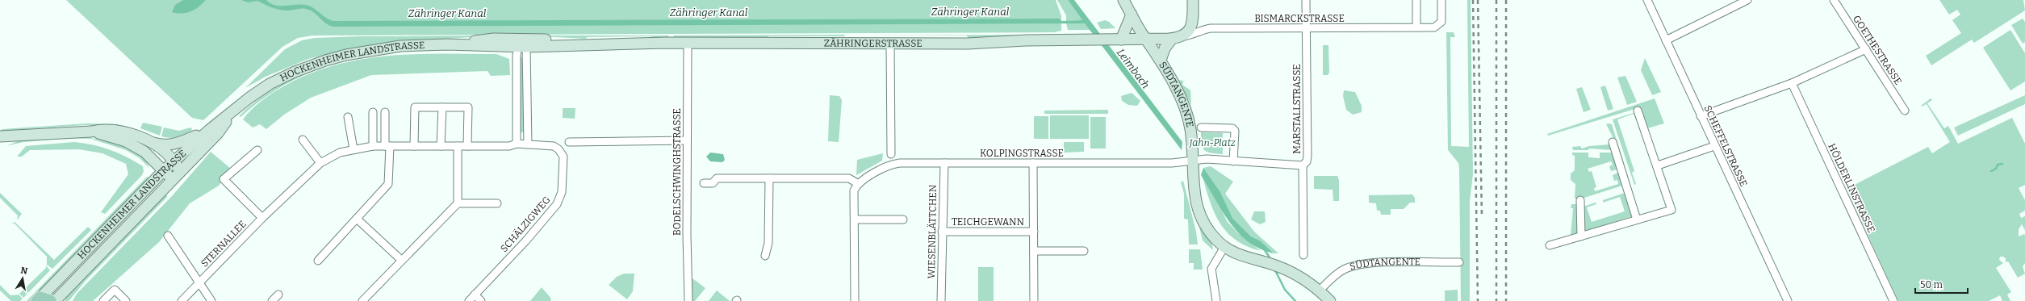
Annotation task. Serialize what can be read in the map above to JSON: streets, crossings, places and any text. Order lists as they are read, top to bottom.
{
  "streets": {
    "main road": ["ZÄHRINGERSTRASSE", "HOCKENHEIMER LANDSTRASSE", "SÜDTANGENTE"],
    "street": [
      "BISMARCKSTRASSE",
      "GOETHESTRASSE",
      "MARSTALLSTRASSE",
      "SCHEFFELSTRASSE",
      "KOLPINGSTRASSE",
      "BODELSCHWINGHSTRASSE",
      "HÖLDERLINSTRASSE",
      "TEICHGEWANN",
      "SCHÄLZIGWEG",
      "WIESENBLÄTTCHEN",
      "STERNALLEE"
    ]
  },
  "crossings": [
    ["BISMARCKSTRASSE", "ZÄHRINGERSTRASSE"],
    ["BISMARCKSTRASSE", "MARSTALLSTRASSE"],
    ["ZÄHRINGERSTRASSE", "HOCKENHEIMER LANDSTRASSE"],
    ["ZÄHRINGERSTRASSE", "SÜDTANGENTE"],
    ["ZÄHRINGERSTRASSE", "BODELSCHWINGHSTRASSE"],
    ["SÜDTANGENTE", "KOLPINGSTRASSE"],
    ["MARSTALLSTRASSE", "KOLPINGSTRASSE"],
    ["KOLPINGSTRASSE", "TEICHGEWANN"],
    ["KOLPINGSTRASSE", "WIESENBLÄTTCHEN"],
    ["TEICHGEWANN", "WIESENBLÄTTCHEN"],
    ["SCHÄLZIGWEG", "STERNALLEE"]
  ],
  "water": ["Zähringer Kanal", "Leimbach"],
  "parks": ["Jahn-Platz"],
  "scale_bar": "50 m",
  "north": "top"
}
